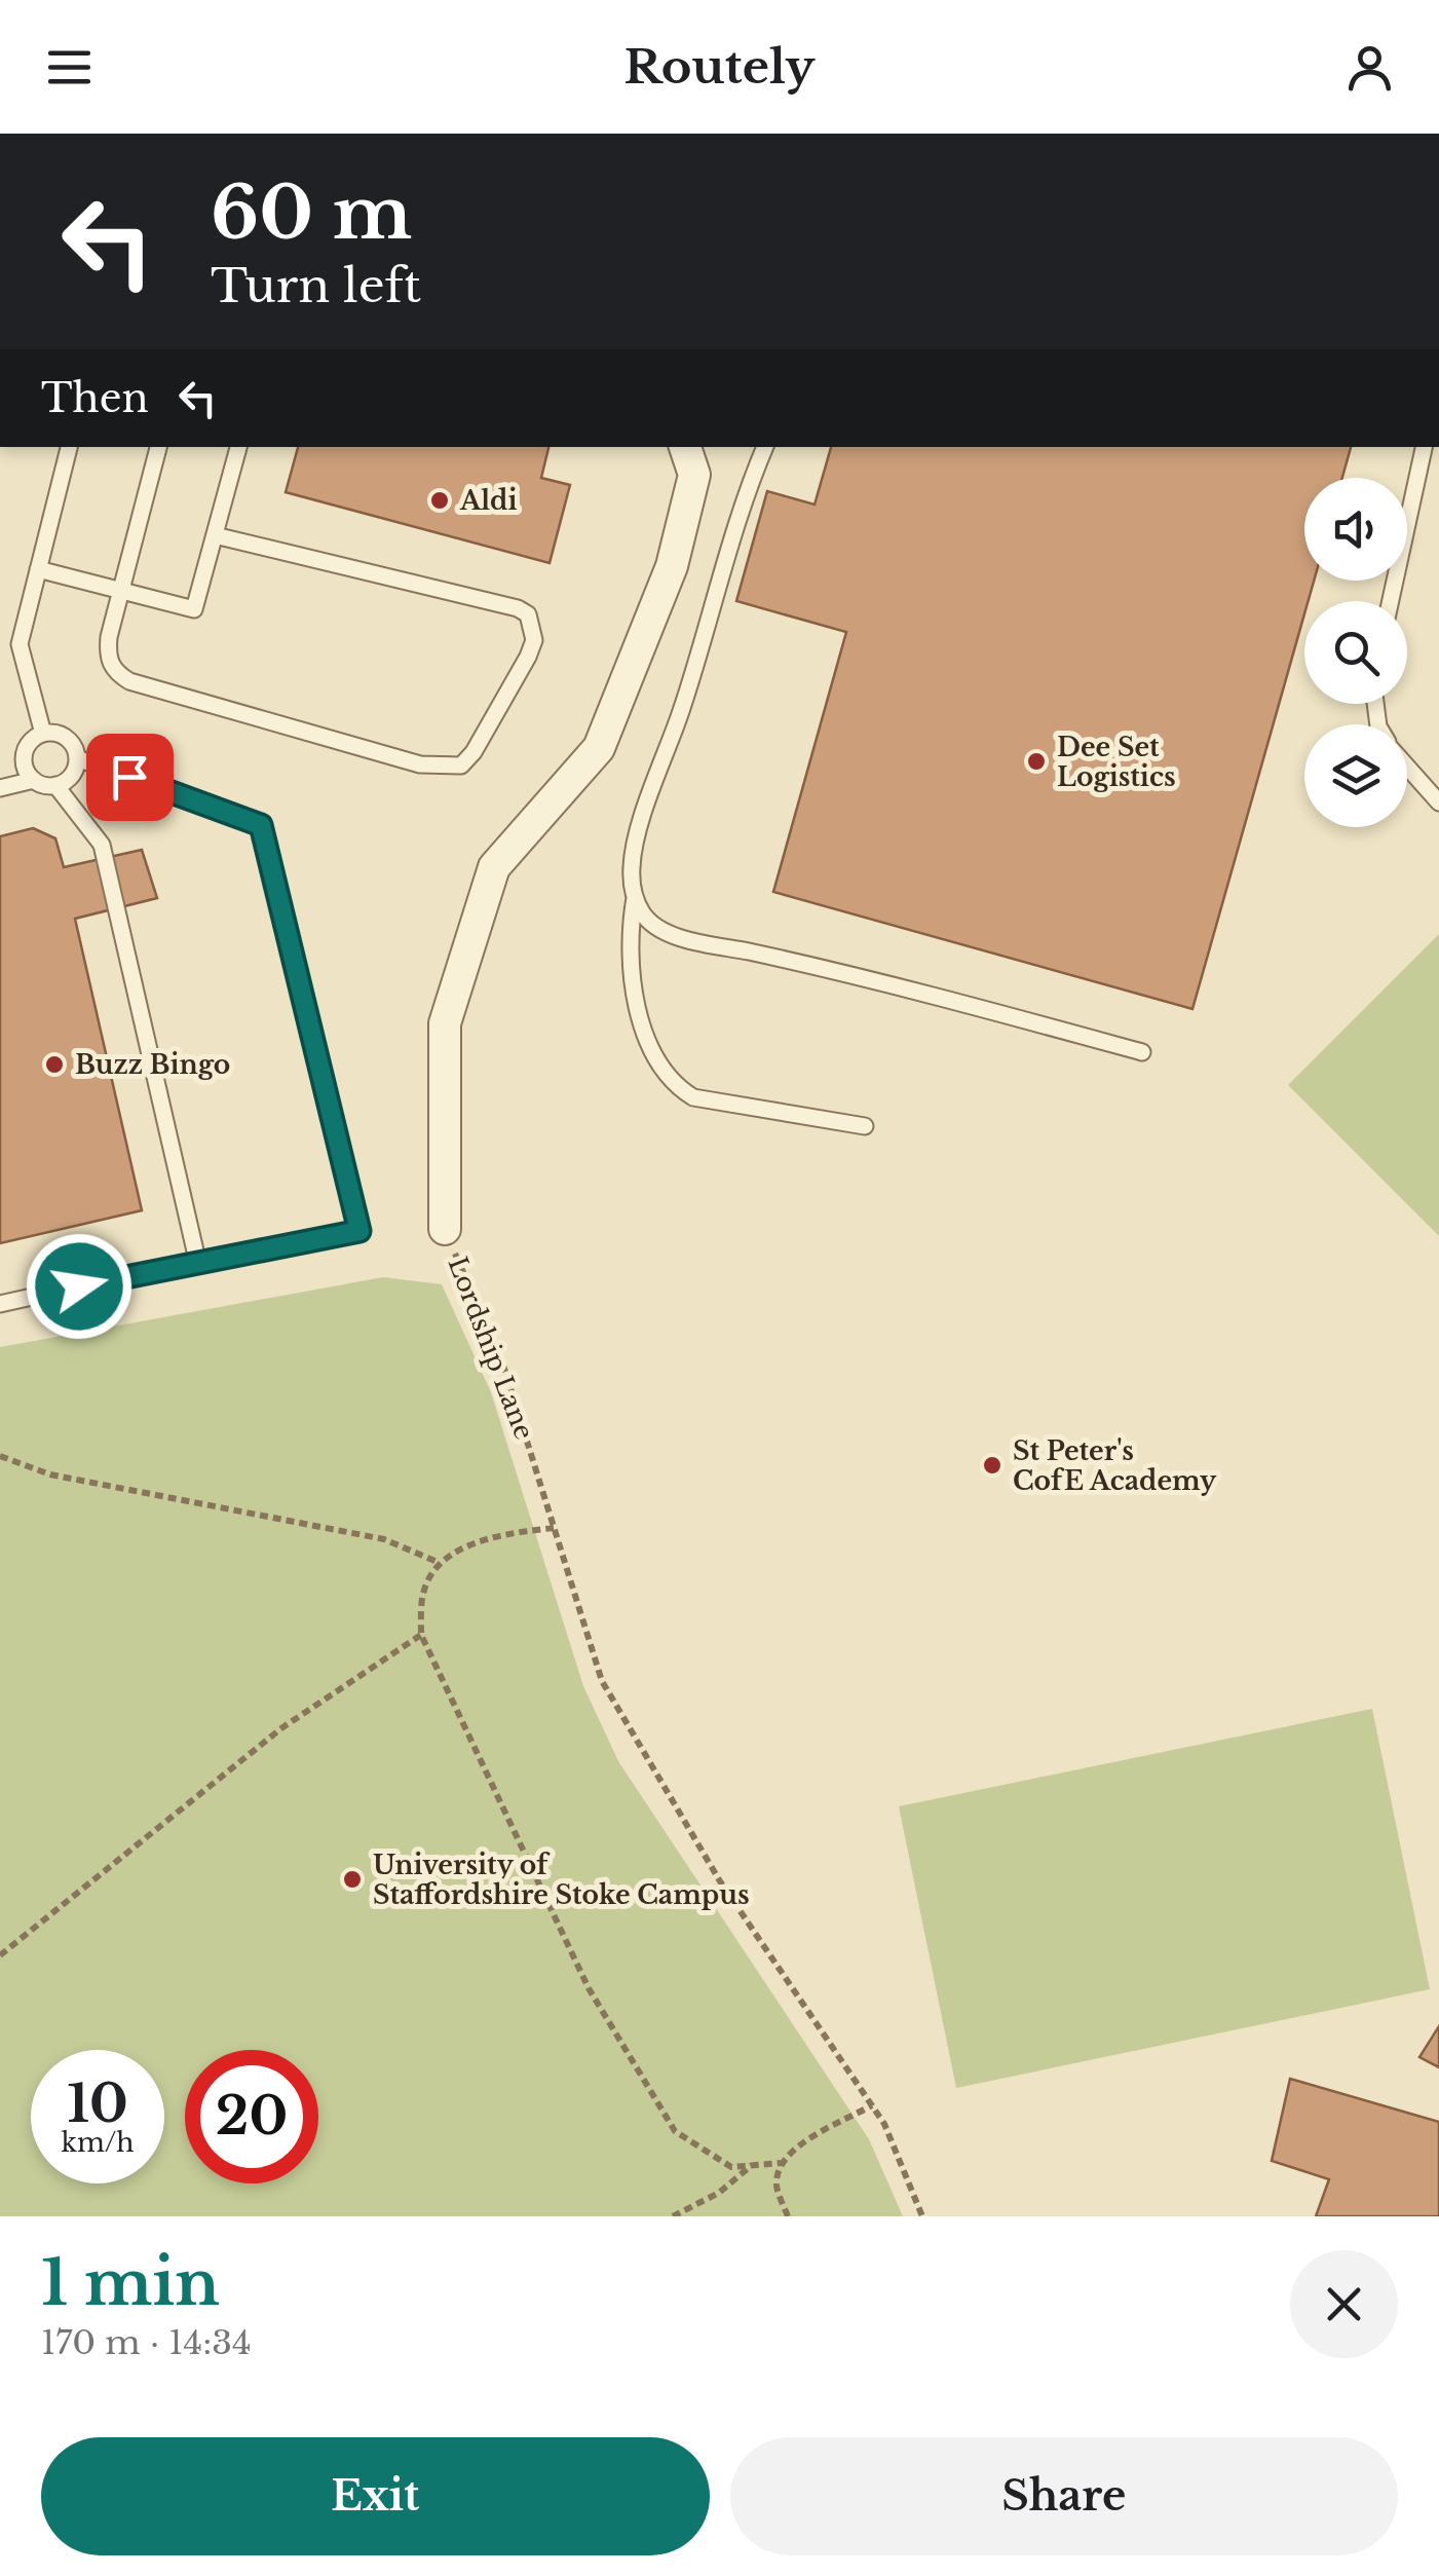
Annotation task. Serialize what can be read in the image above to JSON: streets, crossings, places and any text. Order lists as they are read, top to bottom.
{
  "streets": {
    "street": ["Lordship Lane"]
  },
  "places": [
    "Aldi",
    "Dee Set Logistics",
    "Buzz Bingo",
    "St Peter's CofE Academy",
    "University of Staffordshire Stoke Campus"
  ],
  "page": {
    "header": "Routely",
    "turn": ["60 m", "Turn left"],
    "then": "Then",
    "speed": "10 km/h",
    "limit": "20",
    "heading": ["1 min", "170 m · 14:34"],
    "buttons": ["Exit", "Share"]
  }
}
